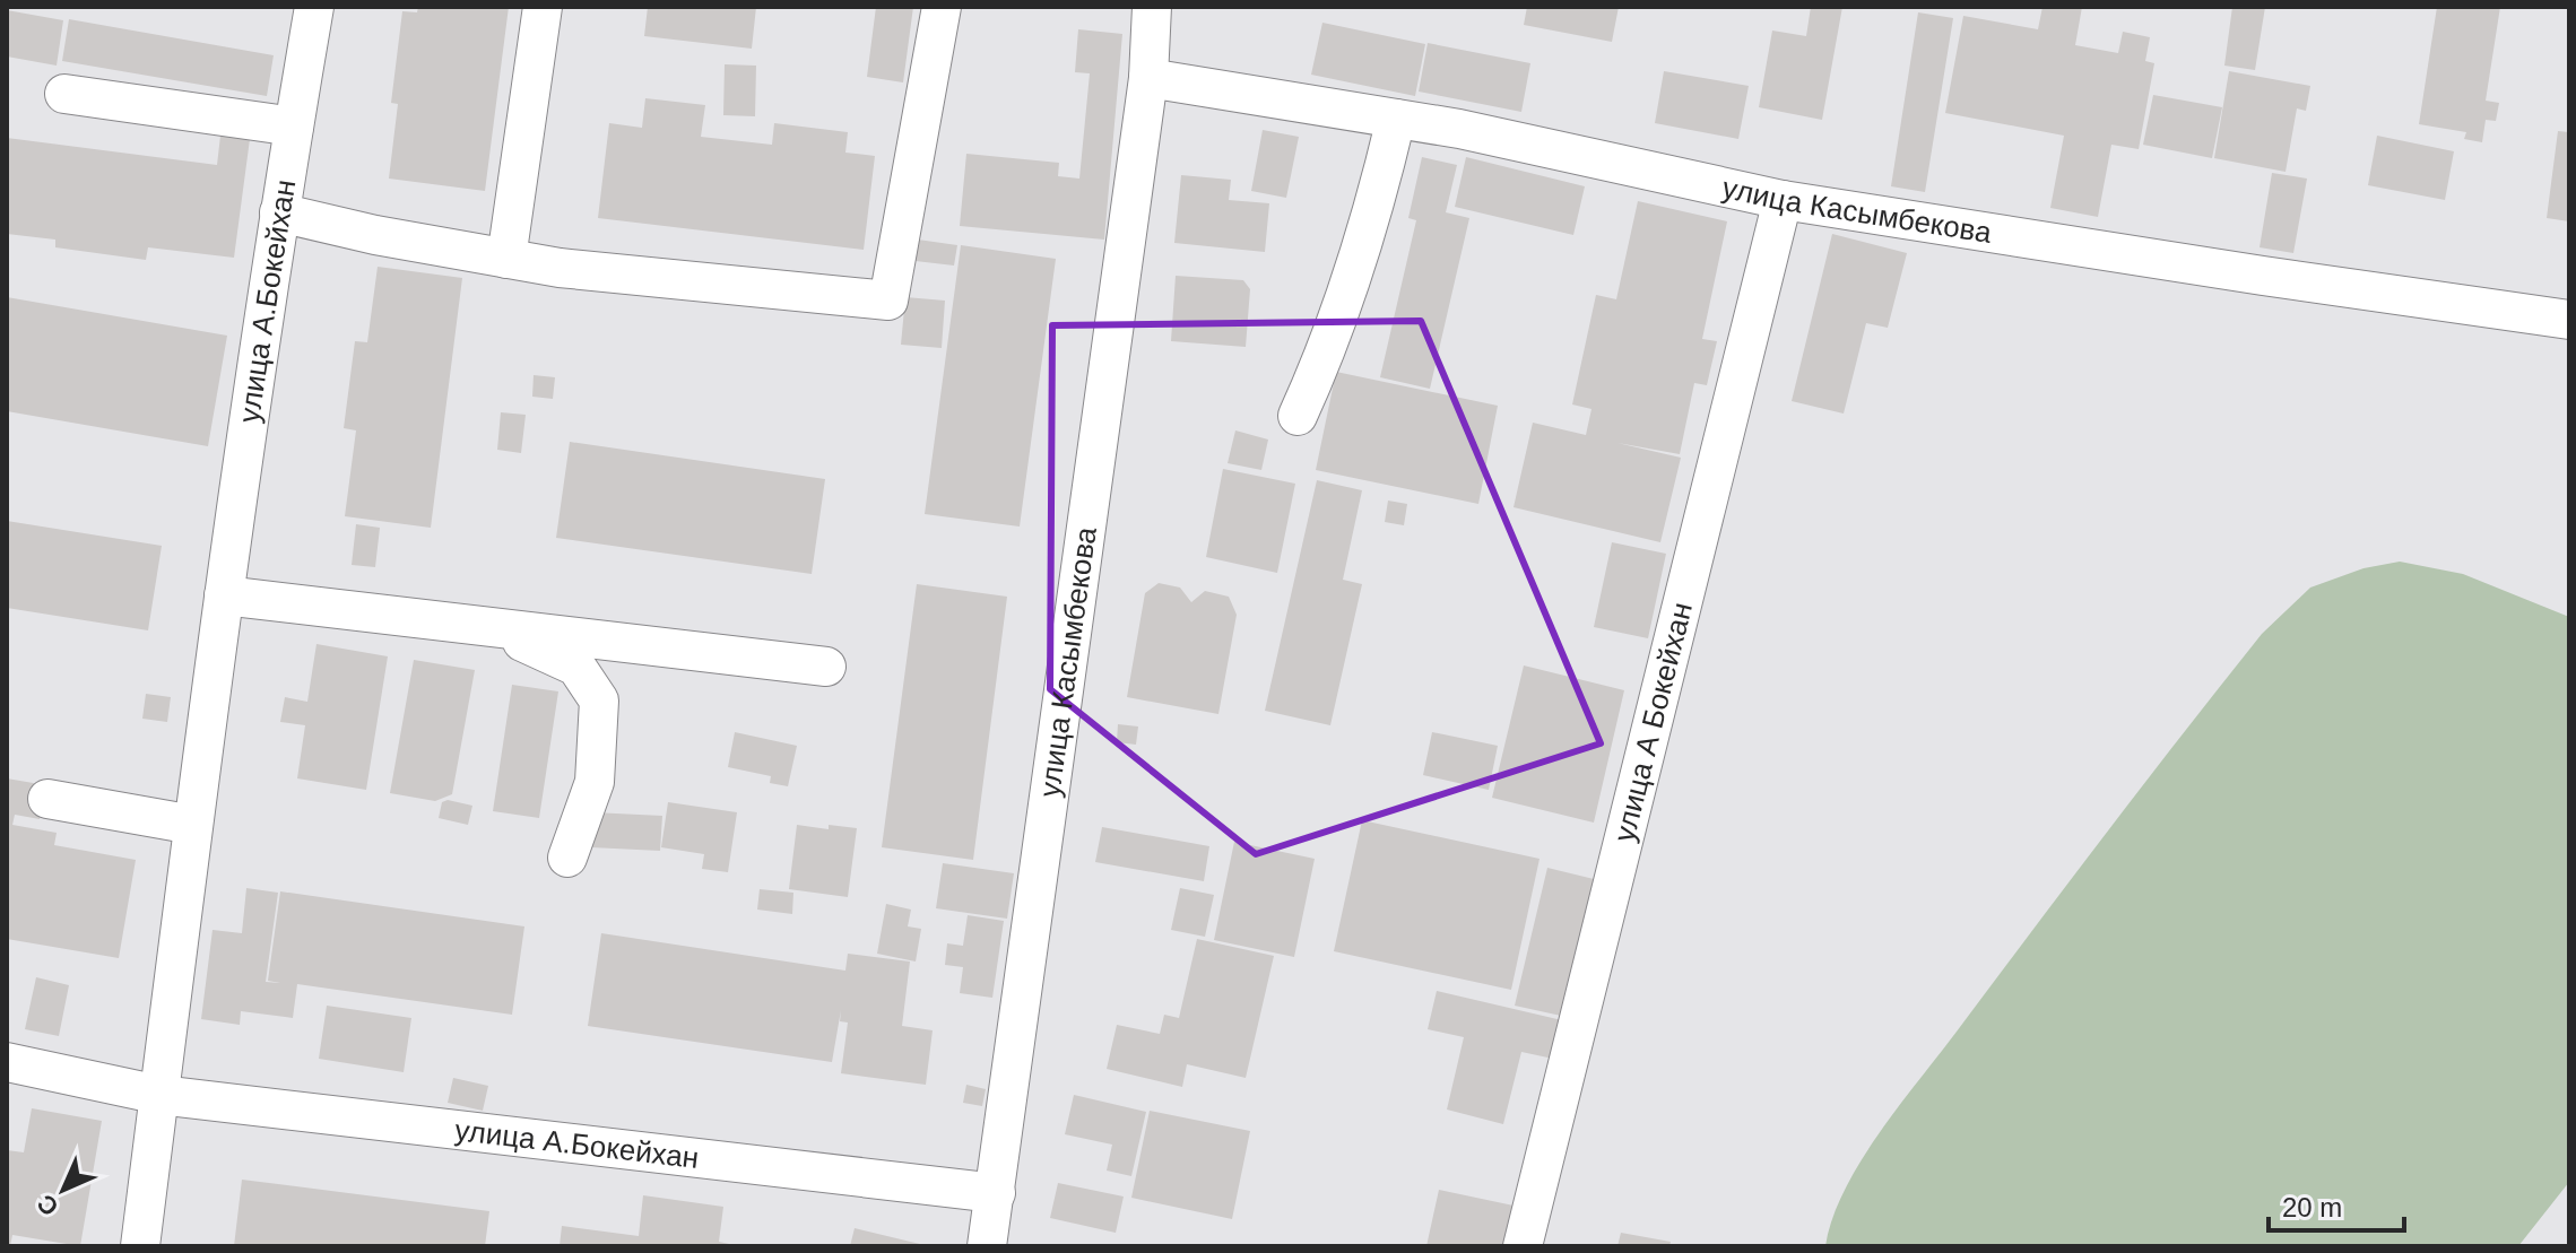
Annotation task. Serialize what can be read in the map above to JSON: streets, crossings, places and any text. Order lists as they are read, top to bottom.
{
  "streets": {
    "street": ["улица Касымбекова", "улица А.Бокейхан", "улица А Бокейхан"]
  },
  "crossings": [
    ["улица Касымбекова", "улица А.Бокейхан"],
    ["улица Касымбекова", "улица А Бокейхан"]
  ],
  "scale_bar": "20 m",
  "north": "bottom left"
}
